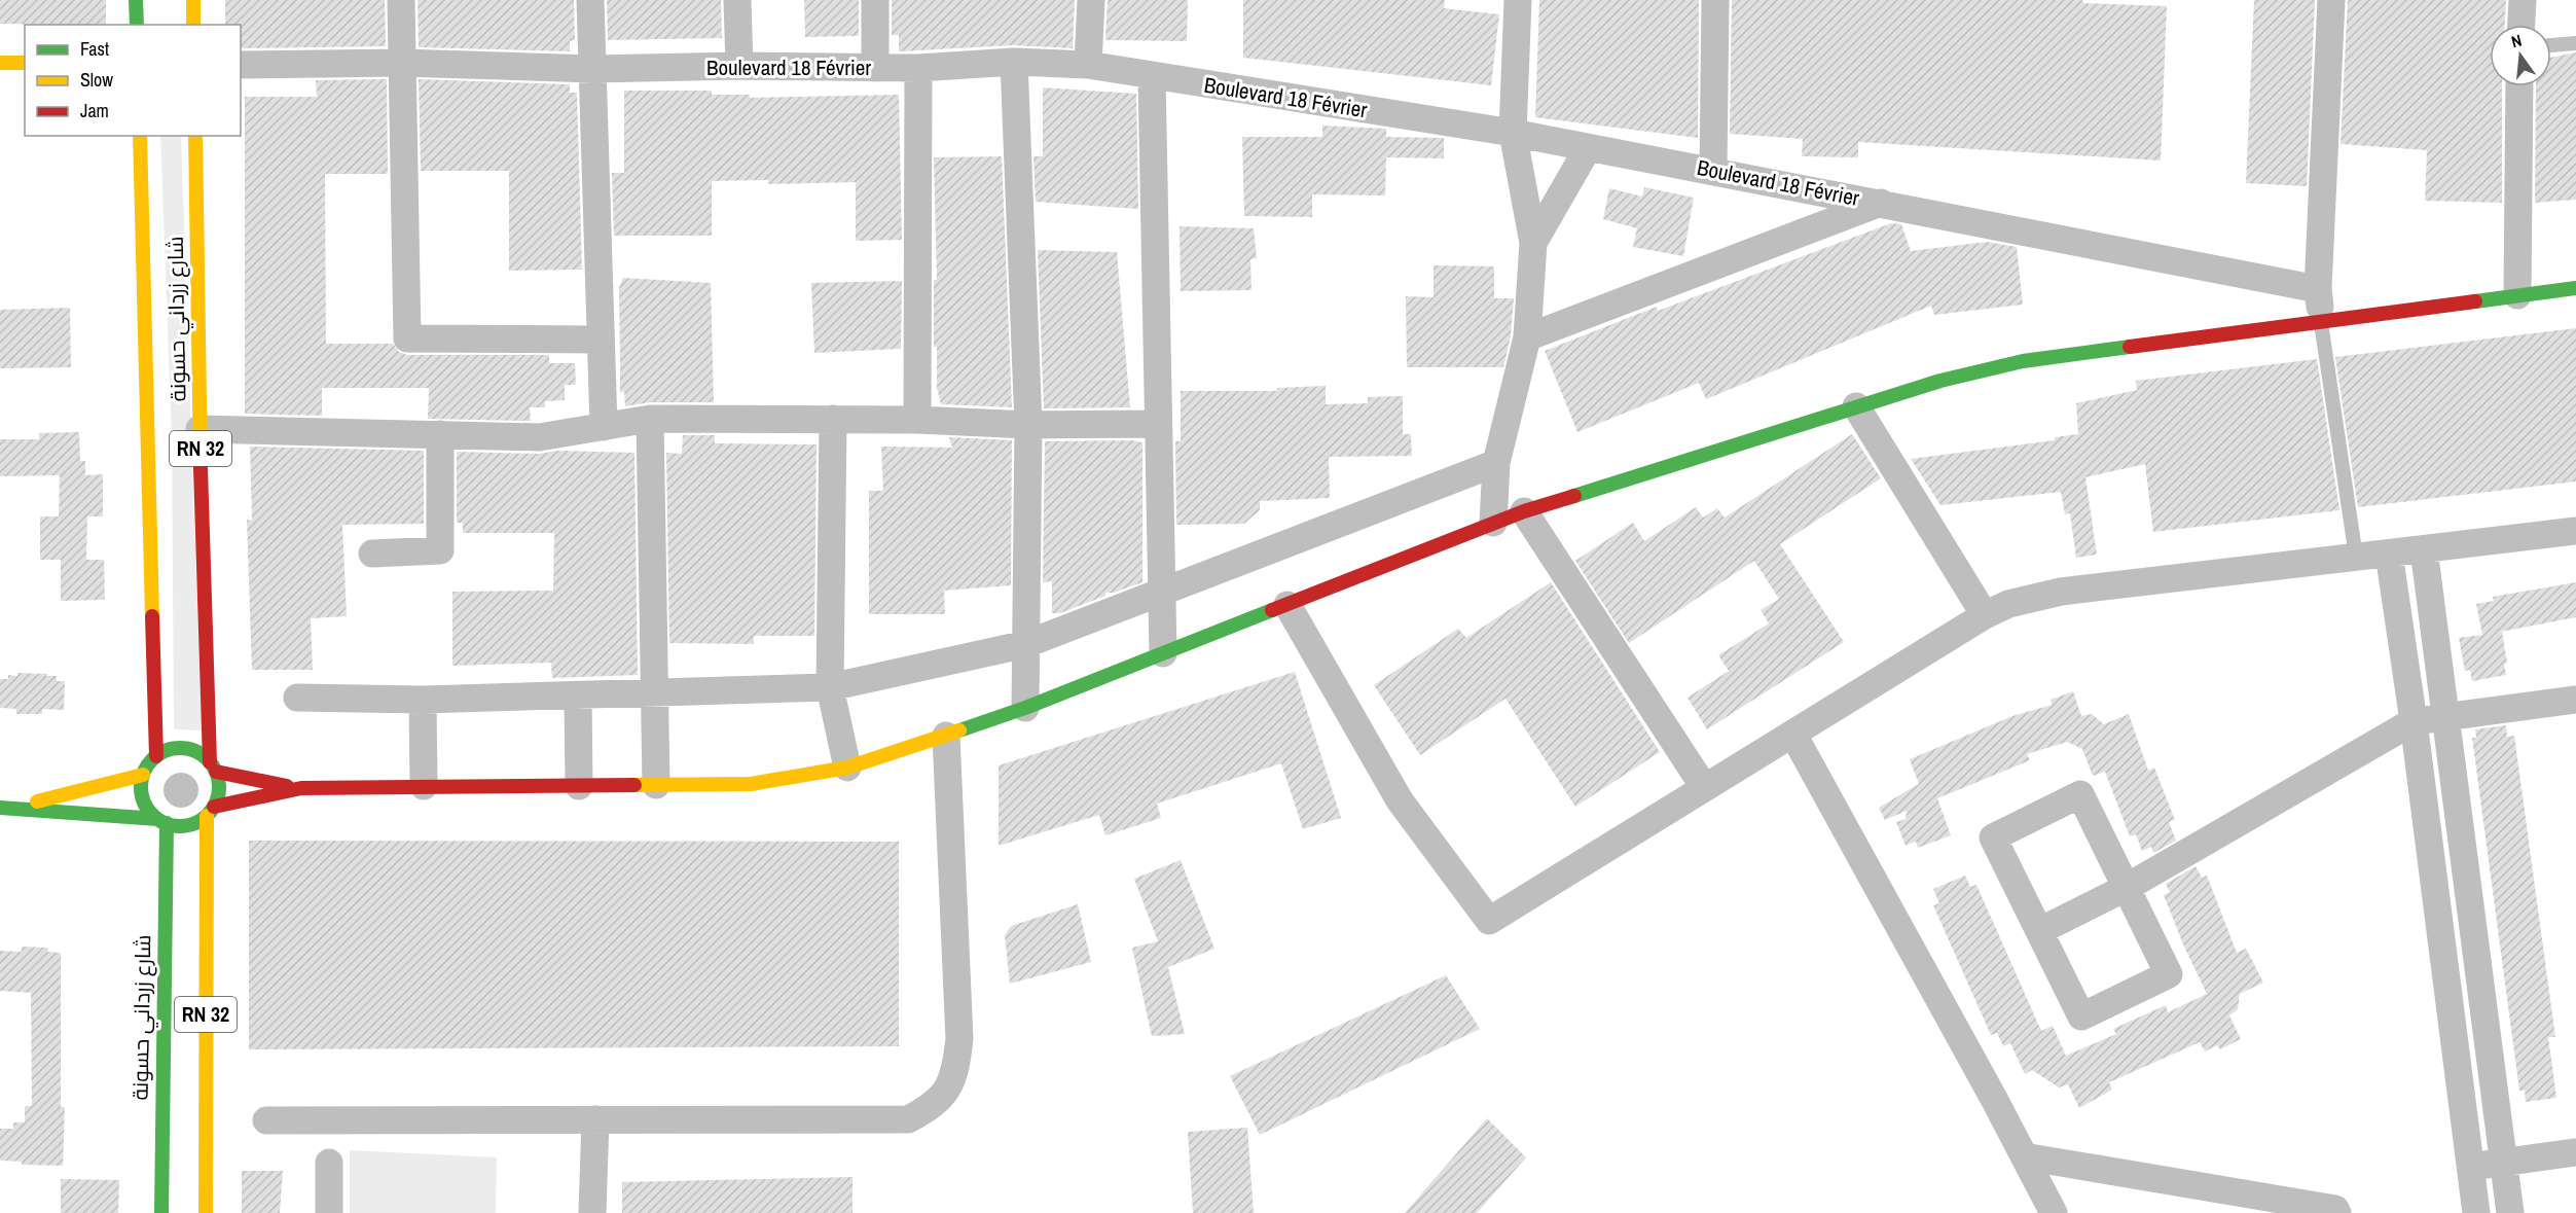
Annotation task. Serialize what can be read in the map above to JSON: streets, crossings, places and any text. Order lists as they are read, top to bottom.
{
  "streets": {
    "main road": ["شارع زرداني حسونة", "RN 32"],
    "street": ["Boulevard 18 Février"]
  },
  "crossings": [
    ["شارع زرداني حسونة", "RN 32"]
  ],
  "legend": ["Fast", "Slow", "Jam"],
  "north": "top"
}
